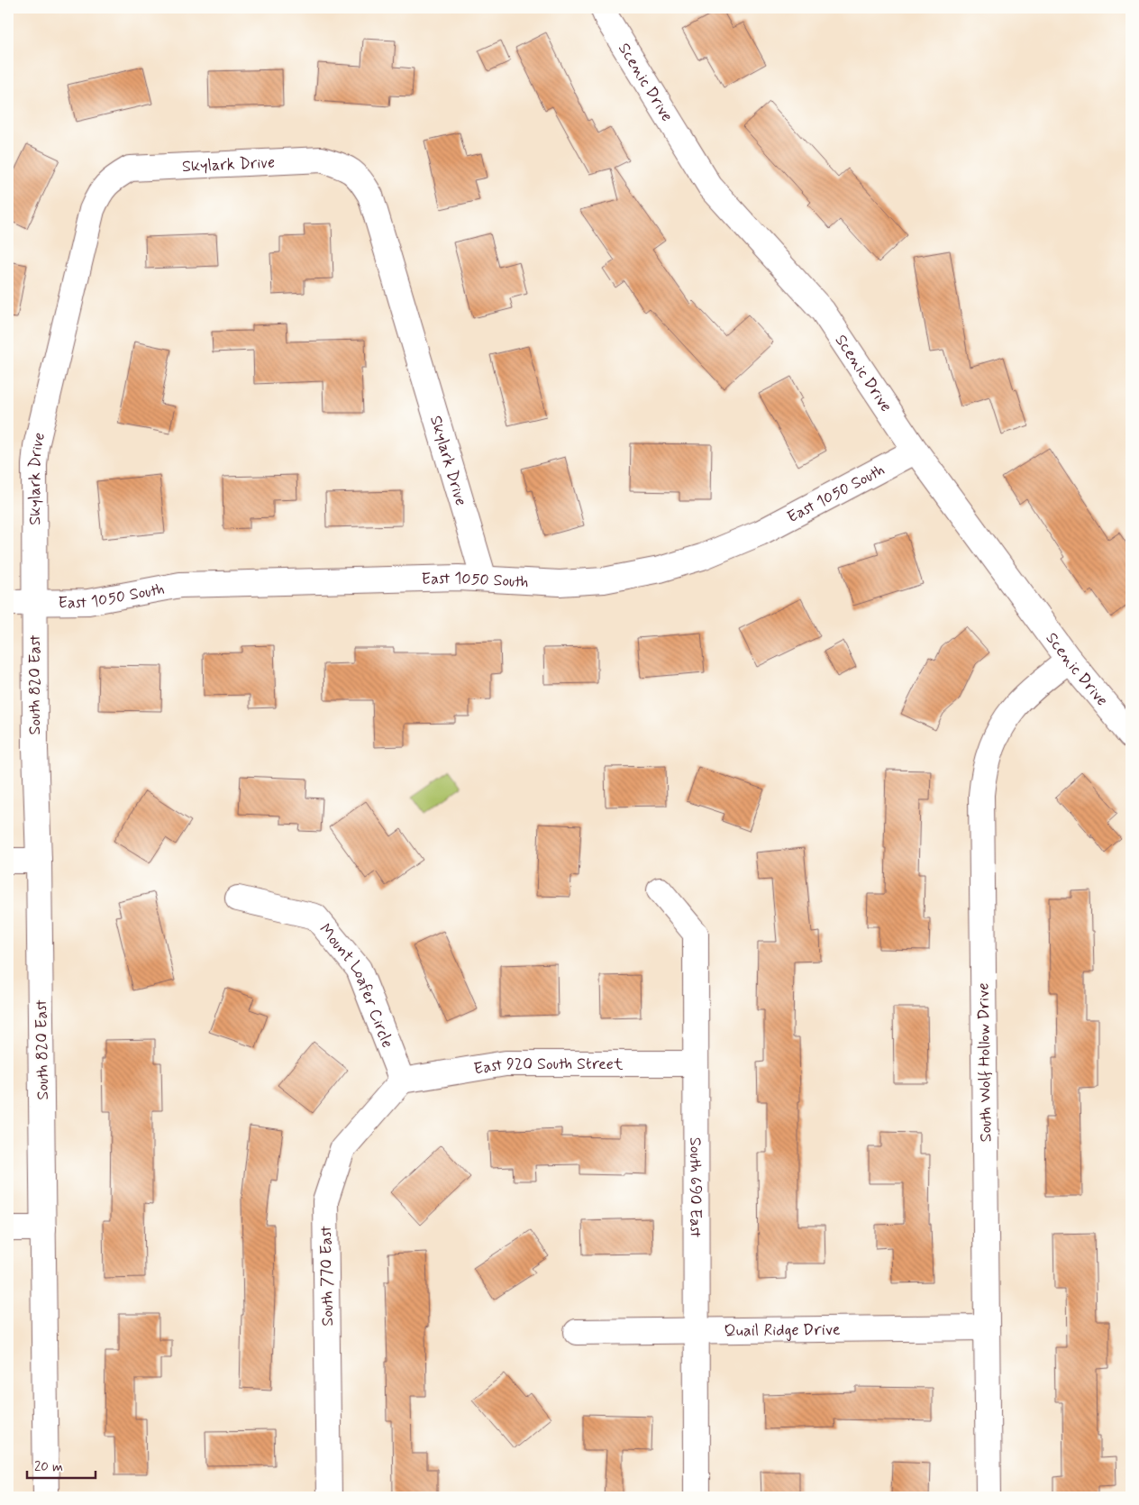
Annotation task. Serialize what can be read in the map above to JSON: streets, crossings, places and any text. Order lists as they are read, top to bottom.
{
  "streets": {
    "street": [
      "Scenic Drive",
      "Skylark Drive",
      "East 1050 South",
      "South 820 East",
      "Mount Loafer Circle",
      "South Wolf Hollow Drive",
      "East 920 South Street",
      "South 690 East",
      "South 770 East",
      "Quail Ridge Drive"
    ]
  },
  "crossings": [
    ["Scenic Drive", "East 1050 South"],
    ["Scenic Drive", "South Wolf Hollow Drive"],
    ["Skylark Drive", "East 1050 South"],
    ["Skylark Drive", "South 820 East"],
    ["East 1050 South", "South 820 East"],
    ["Mount Loafer Circle", "East 920 South Street"],
    ["Mount Loafer Circle", "South 770 East"],
    ["South Wolf Hollow Drive", "Quail Ridge Drive"],
    ["East 920 South Street", "South 690 East"],
    ["East 920 South Street", "South 770 East"],
    ["South 690 East", "Quail Ridge Drive"]
  ],
  "scale_bar": "20 m"
}
